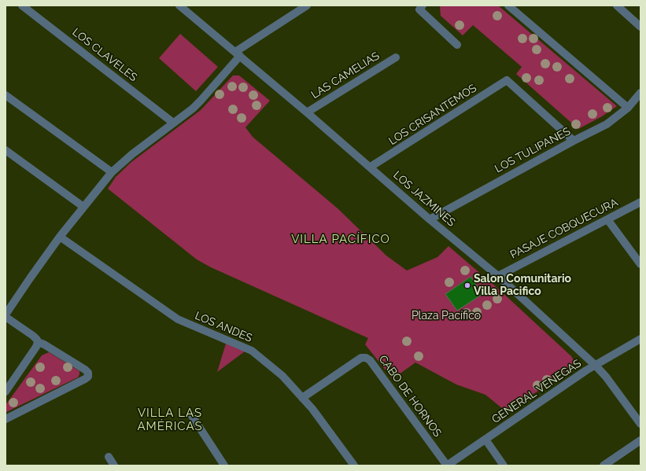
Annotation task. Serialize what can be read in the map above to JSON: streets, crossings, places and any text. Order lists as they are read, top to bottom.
{
  "streets": {
    "street": [
      "LOS CLAVELES",
      "LAS CAMELIAS",
      "LOS CRISANTEMOS",
      "LOS TULIPANES",
      "LOS JAZMINES",
      "PASAJE COBQUECURA",
      "LOS ANDES",
      "GENERAL VENEGAS",
      "CABO DE HORNOS"
    ]
  },
  "crossings": [
    ["LAS CAMELIAS", "LOS JAZMINES"],
    ["LOS CRISANTEMOS", "LOS TULIPANES"],
    ["LOS CRISANTEMOS", "LOS JAZMINES"],
    ["LOS TULIPANES", "LOS JAZMINES"],
    ["LOS JAZMINES", "PASAJE COBQUECURA"],
    ["LOS JAZMINES", "GENERAL VENEGAS"],
    ["LOS ANDES", "CABO DE HORNOS"],
    ["GENERAL VENEGAS", "CABO DE HORNOS"]
  ],
  "districts": ["VILLA PACÍFICO", "VILLA LAS AMÉRICAS"],
  "parks": ["Plaza Pacífico"],
  "places": ["Salon Comunitario Villa Pacifico"]
}
